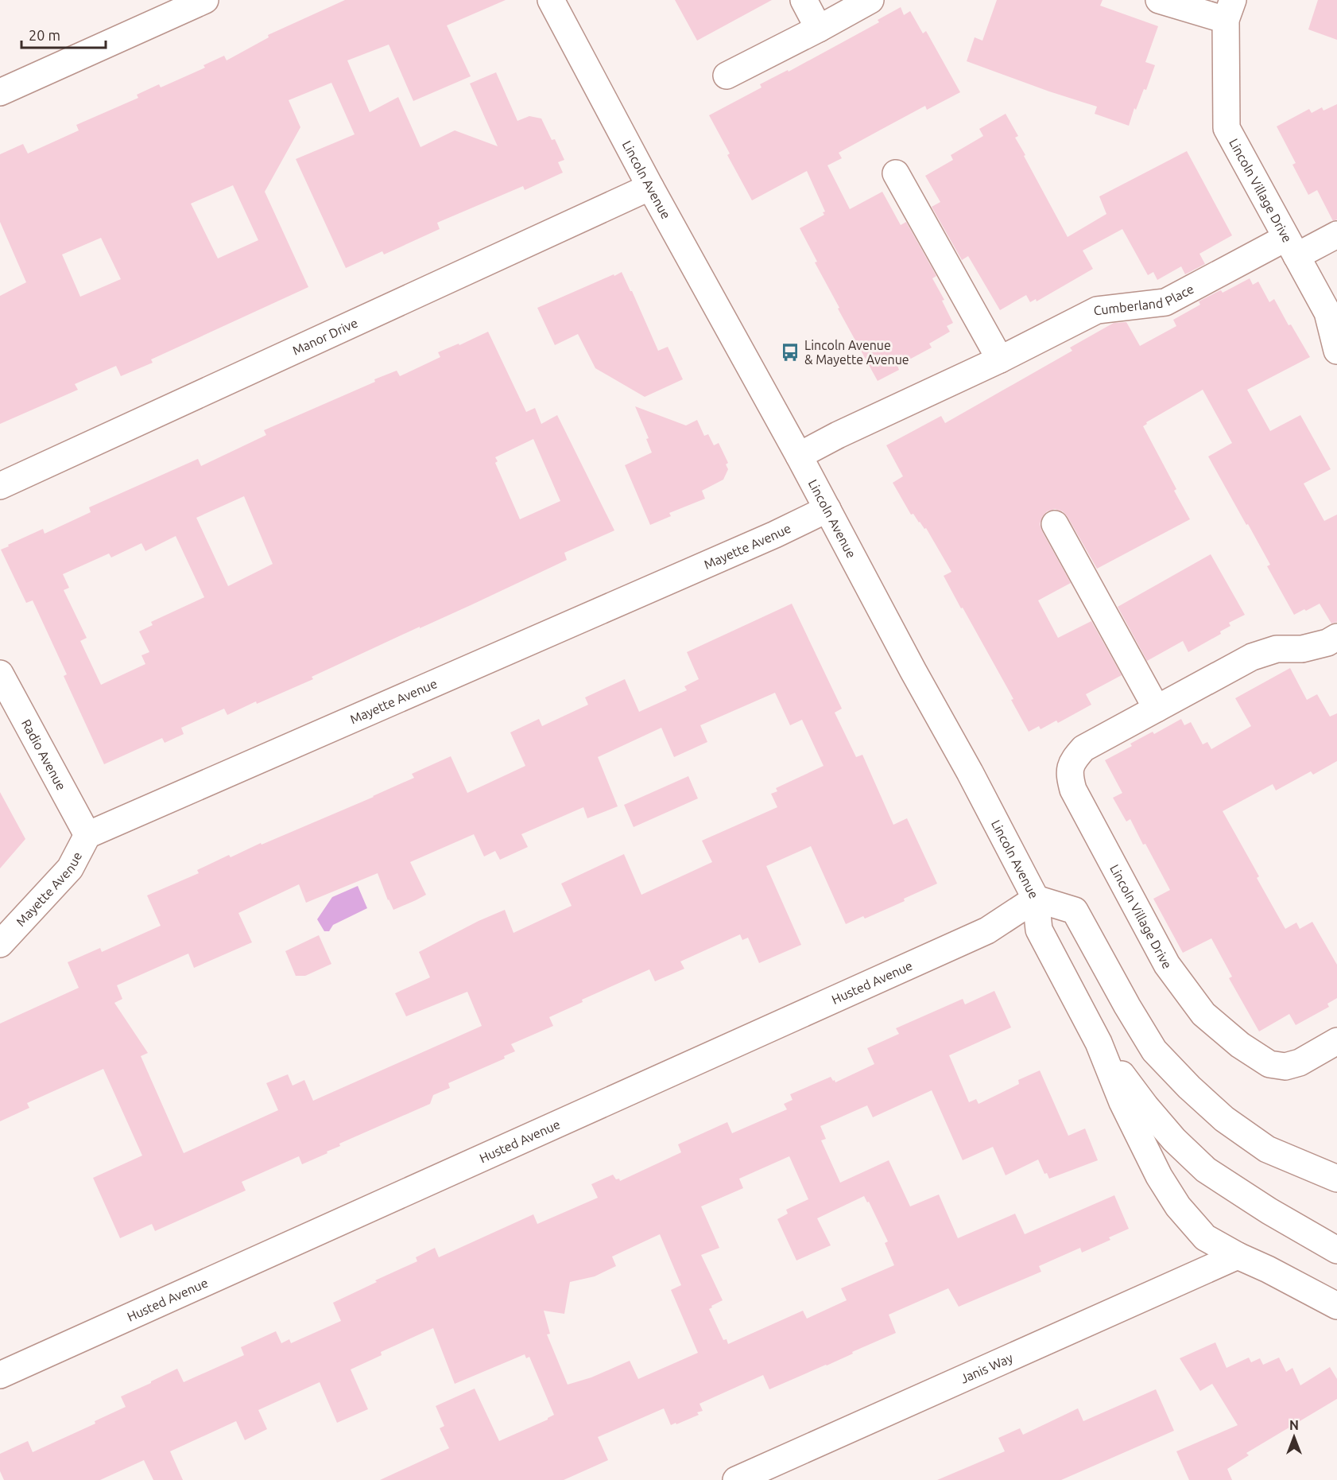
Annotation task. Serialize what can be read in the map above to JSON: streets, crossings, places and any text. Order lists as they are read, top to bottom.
{
  "streets": {
    "street": [
      "Lincoln Avenue",
      "Lincoln Village Drive",
      "Cumberland Place",
      "Manor Drive",
      "Mayette Avenue",
      "Radio Avenue",
      "Husted Avenue",
      "Janis Way"
    ]
  },
  "crossings": [
    ["Lincoln Avenue", "Cumberland Place"],
    ["Lincoln Avenue", "Manor Drive"],
    ["Lincoln Avenue", "Mayette Avenue"],
    ["Lincoln Avenue", "Husted Avenue"],
    ["Lincoln Village Drive", "Cumberland Place"],
    ["Mayette Avenue", "Radio Avenue"]
  ],
  "places": {
    "bus stop": ["Lincoln Avenue & Mayette Avenue"]
  },
  "scale_bar": "20 m",
  "north": "top"
}
